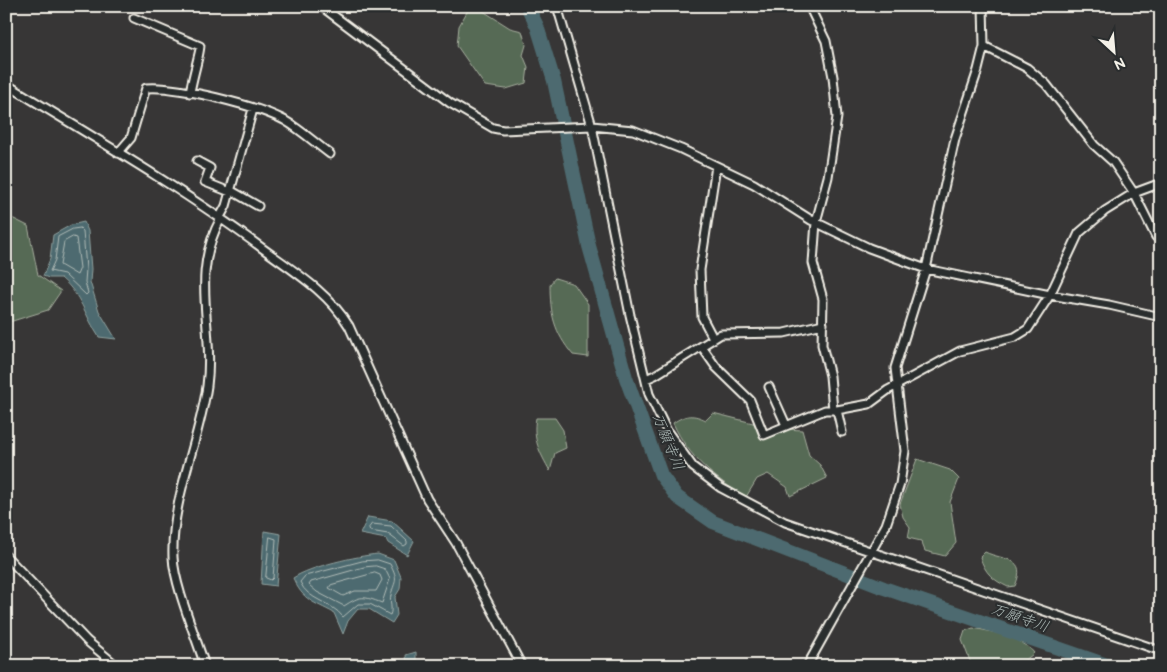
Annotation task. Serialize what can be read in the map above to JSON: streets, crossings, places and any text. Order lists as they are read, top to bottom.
{
  "water": ["万願寺川"],
  "north": "bottom right"
}
